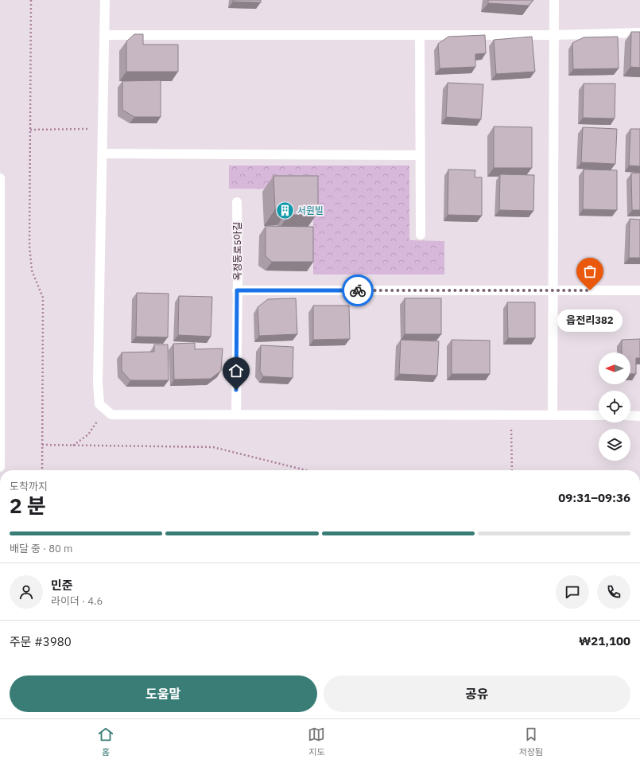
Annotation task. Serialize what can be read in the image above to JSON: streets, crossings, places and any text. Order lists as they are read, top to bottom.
{
  "streets": {
    "street": ["옥정동로5아길"]
  },
  "places": {
    "building": ["서원빌"],
    "other": ["읍전리382"]
  },
  "north": "left",
  "page": {
    "bubble": "읍전리382",
    "heading": ["2 분", "도착까지", "09:31–09:36"],
    "panel": [
      "민준",
      "라이더 · 4.6",
      "주문 #3980",
      "₩21,100"
    ],
    "bar": "배달 중 · 80 m",
    "buttons": ["도움말", "공유"],
    "tabs": ["홈", "지도", "저장됨"]
  }
}
